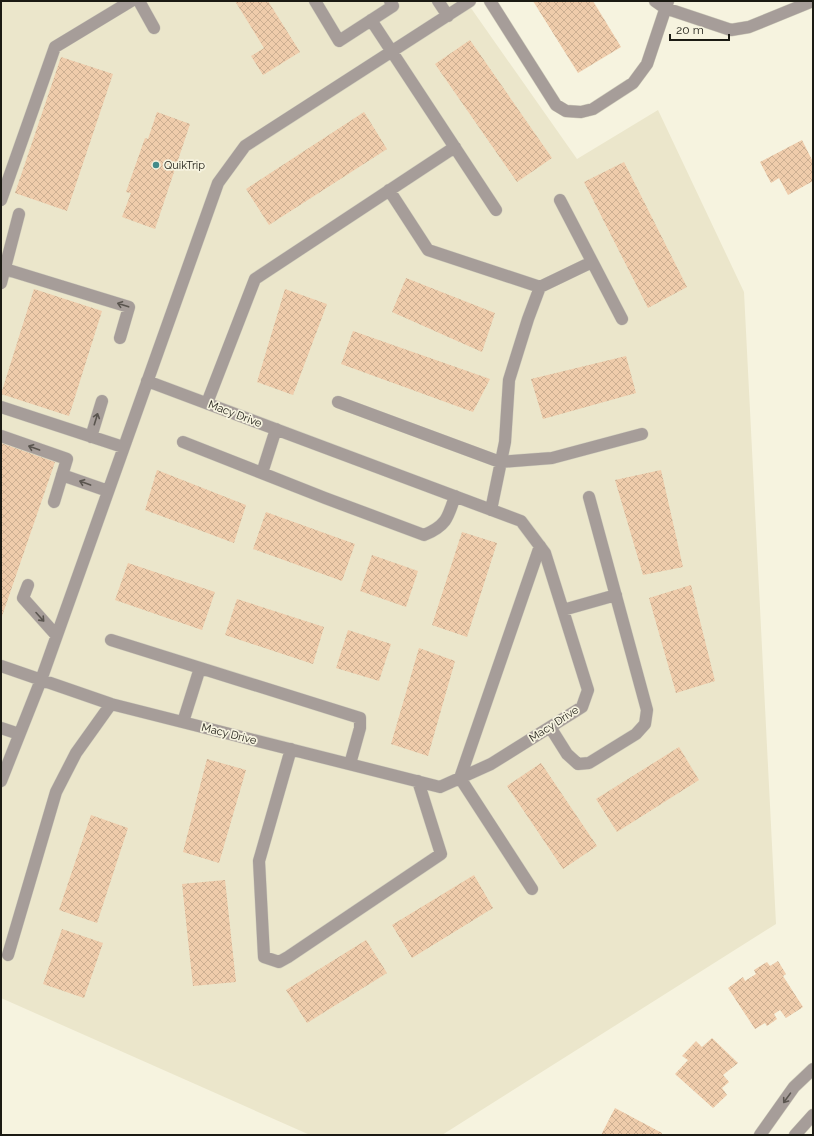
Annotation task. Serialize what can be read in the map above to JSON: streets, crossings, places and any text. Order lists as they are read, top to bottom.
{
  "streets": {
    "street": ["Macy Drive"]
  },
  "places": ["QuikTrip"],
  "scale_bar": "20 m"
}
